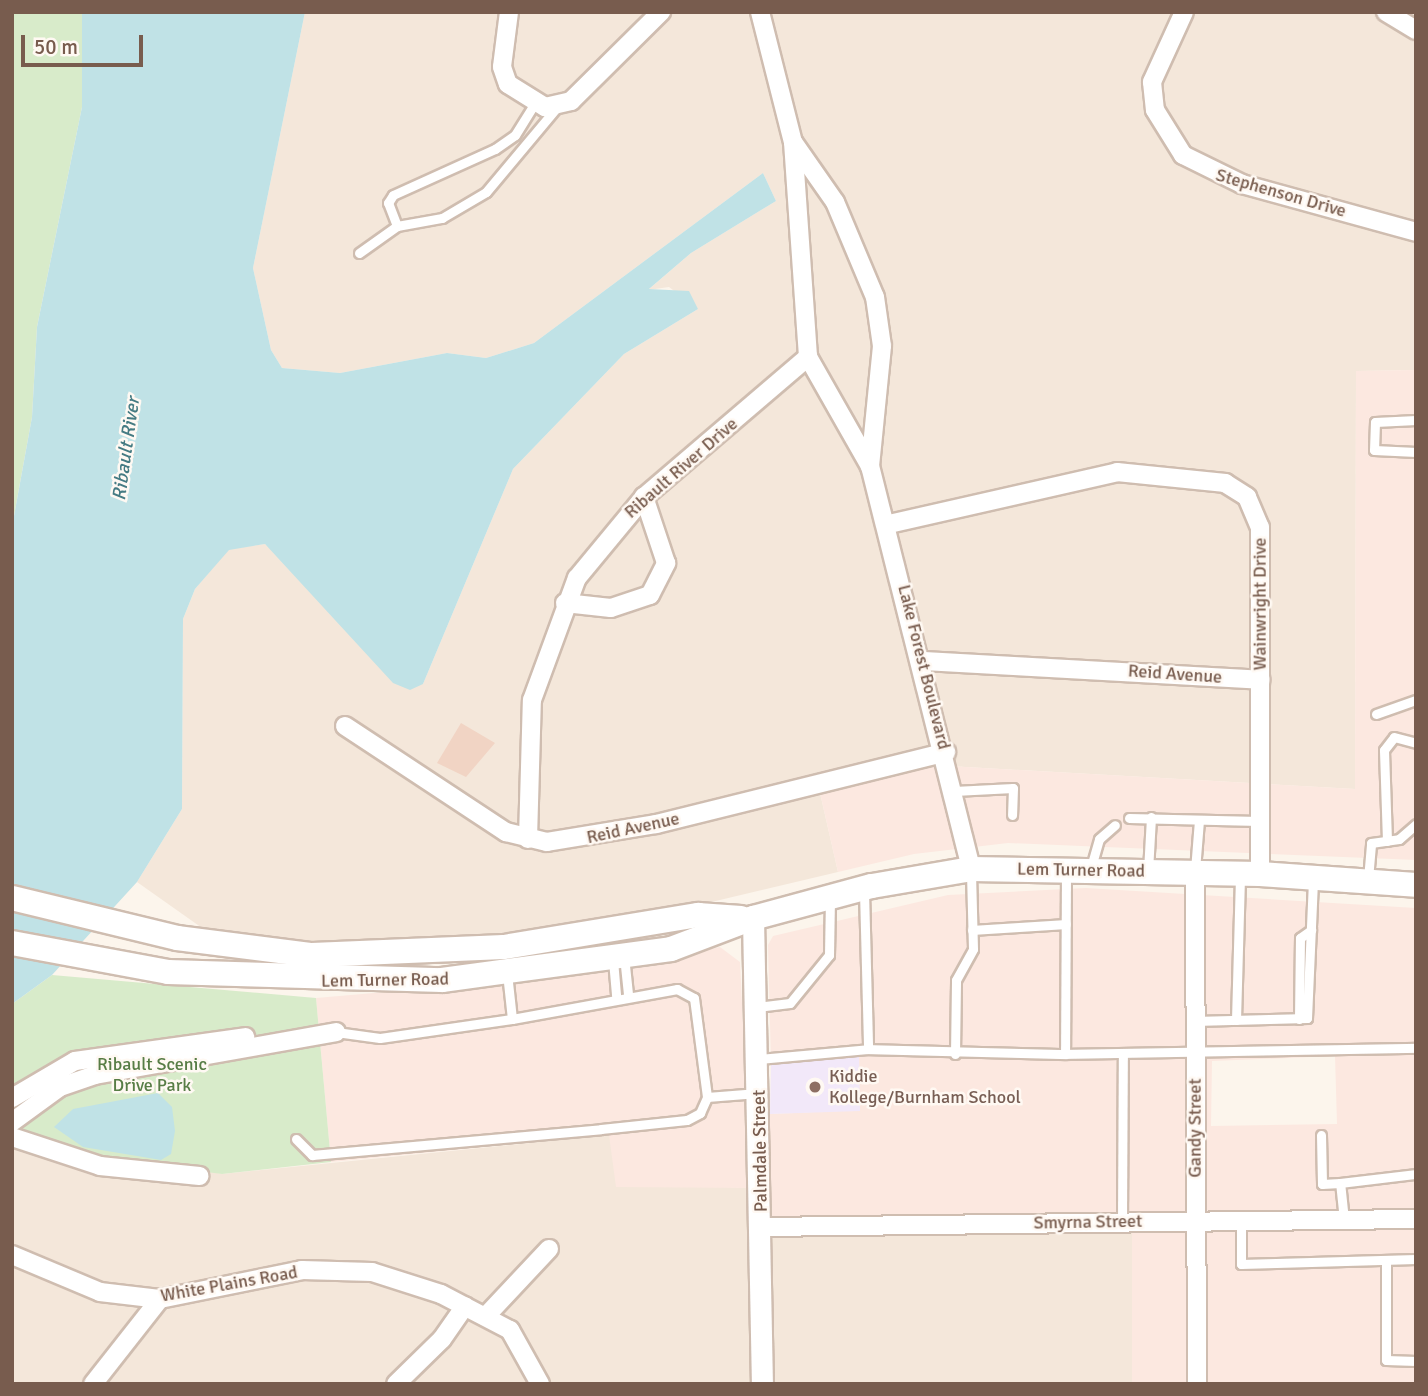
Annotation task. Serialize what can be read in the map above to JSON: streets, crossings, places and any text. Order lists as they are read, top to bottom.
{
  "streets": {
    "main road": ["Lem Turner Road"],
    "street": [
      "Stephenson Drive",
      "Ribault River Drive",
      "Wainwright Drive",
      "Lake Forest Boulevard",
      "Reid Avenue",
      "Gandy Street",
      "Palmdale Street",
      "Smyrna Street",
      "White Plains Road"
    ]
  },
  "crossings": [
    ["Ribault River Drive", "Lake Forest Boulevard"],
    ["Ribault River Drive", "Reid Avenue"],
    ["Wainwright Drive", "Lake Forest Boulevard"],
    ["Wainwright Drive", "Reid Avenue"],
    ["Wainwright Drive", "Lem Turner Road"],
    ["Lake Forest Boulevard", "Reid Avenue"],
    ["Lake Forest Boulevard", "Lem Turner Road"],
    ["Lem Turner Road", "Gandy Street"],
    ["Lem Turner Road", "Palmdale Street"],
    ["Gandy Street", "Smyrna Street"],
    ["Palmdale Street", "Smyrna Street"]
  ],
  "water": ["Ribault River"],
  "parks": ["Ribault Scenic Drive Park"],
  "places": ["Kiddie Kollege/Burnham School"],
  "scale_bar": "50 m"
}
